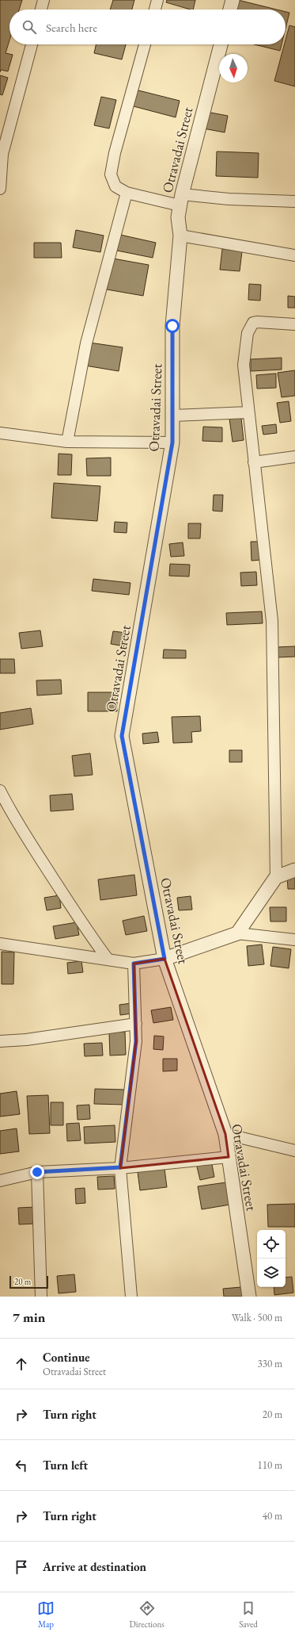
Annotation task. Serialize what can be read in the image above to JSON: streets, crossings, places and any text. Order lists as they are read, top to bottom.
{
  "streets": {
    "street": ["Otravadai Street"]
  },
  "scale_bar": "20 m",
  "north": "bottom",
  "page": {
    "search": "Search here",
    "scale": "20 m",
    "heading": ["7 min", "Walk · 500 m"],
    "list": [
      ["Continue", "Otravadai Street", "330 m"],
      ["Turn right", "20 m"],
      ["Turn left", "110 m"],
      ["Turn right", "40 m"],
      "Arrive at destination"
    ],
    "nav": ["Map", "Directions", "Saved"]
  }
}
